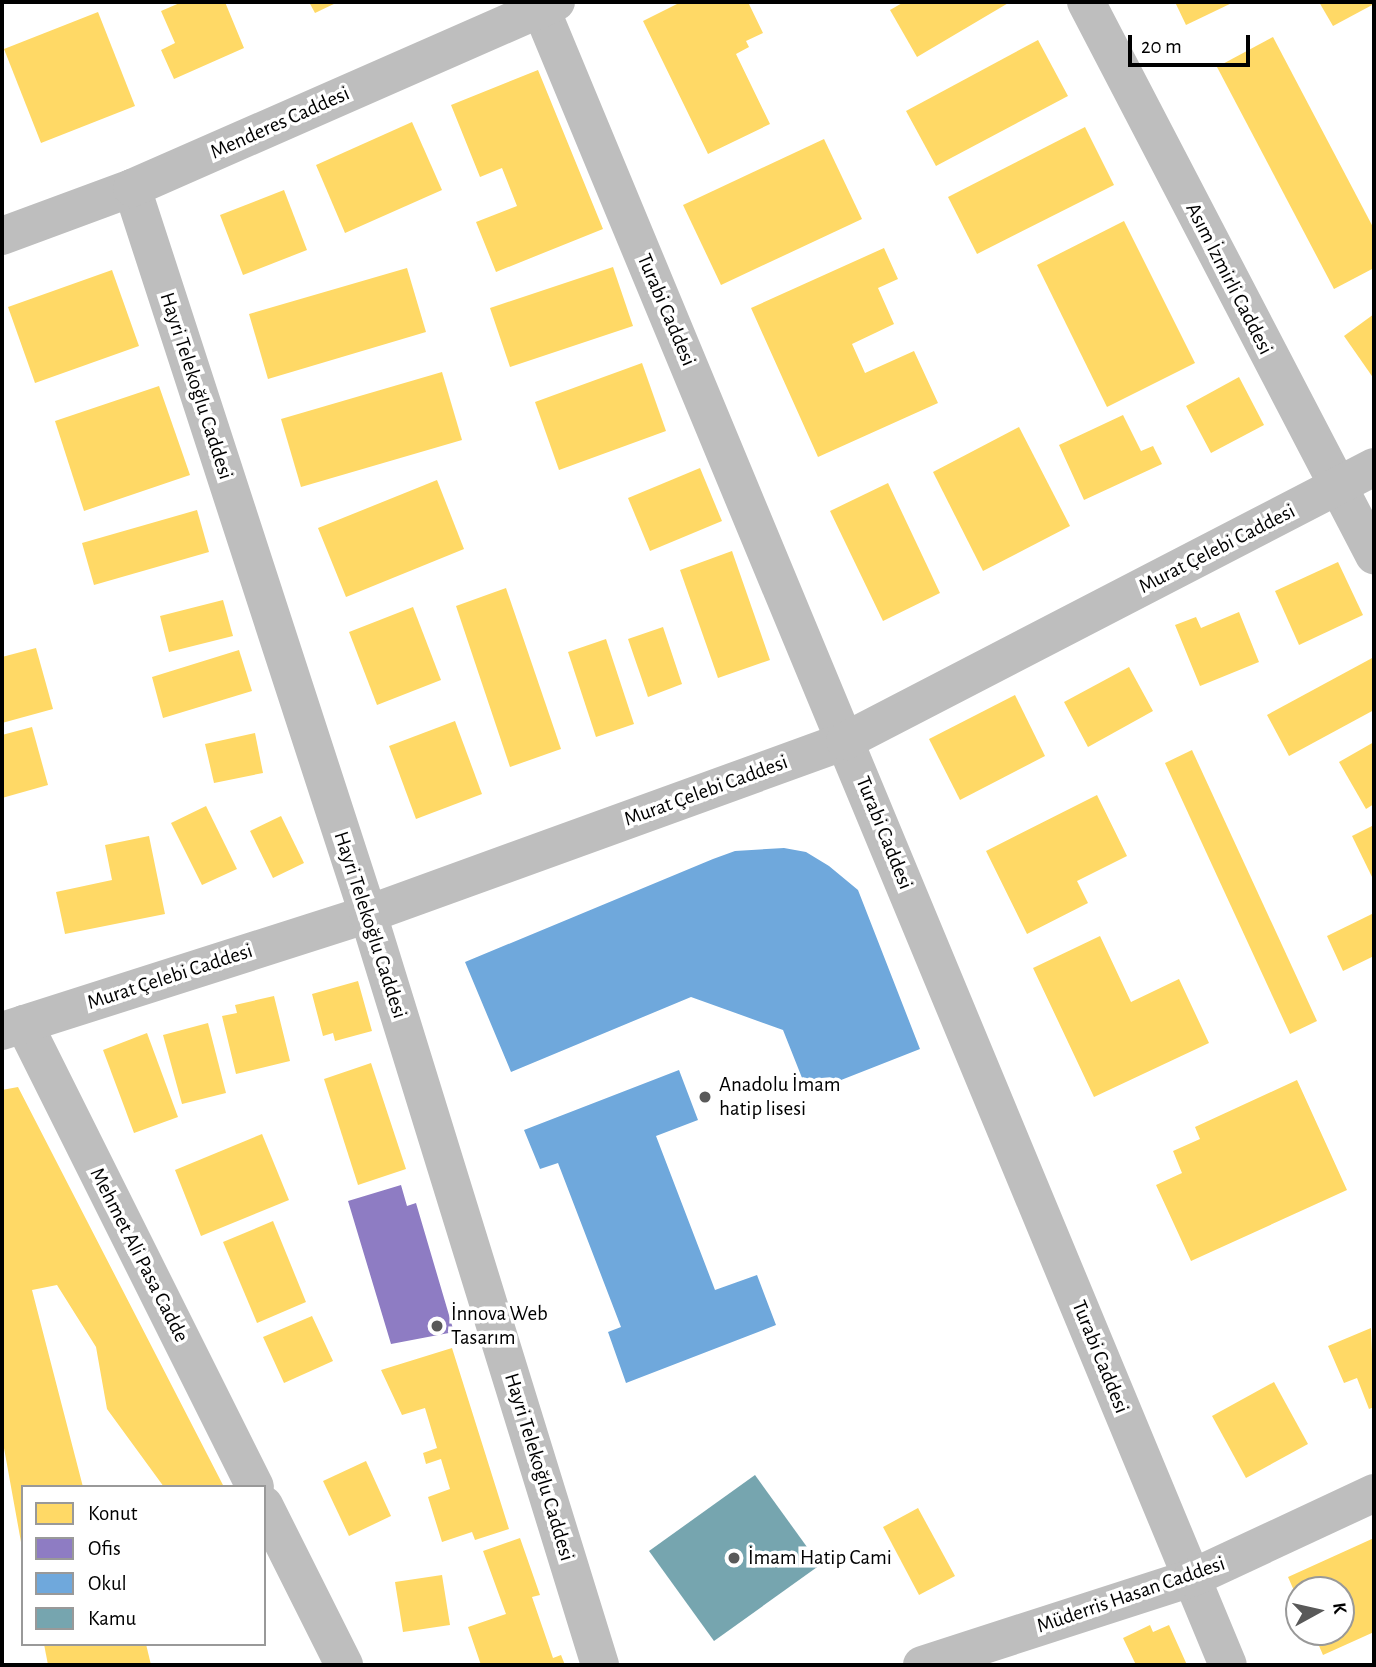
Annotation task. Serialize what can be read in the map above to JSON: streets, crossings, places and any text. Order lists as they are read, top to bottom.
{
  "streets": {
    "street": [
      "Menderes Caddesi",
      "Asım İzmirli Caddesi",
      "Turabi Caddesi",
      "Hayri Telekoğlu Caddesi",
      "Murat Çelebi Caddesi",
      "Mehmet Ali Pasa Cadde",
      "Müderris Hasan Caddesi"
    ]
  },
  "crossings": [
    ["Menderes Caddesi", "Turabi Caddesi"],
    ["Menderes Caddesi", "Hayri Telekoğlu Caddesi"],
    ["Asım İzmirli Caddesi", "Murat Çelebi Caddesi"],
    ["Turabi Caddesi", "Murat Çelebi Caddesi"],
    ["Turabi Caddesi", "Müderris Hasan Caddesi"],
    ["Hayri Telekoğlu Caddesi", "Murat Çelebi Caddesi"],
    ["Murat Çelebi Caddesi", "Mehmet Ali Pasa Cadde"]
  ],
  "places": ["Anadolu İmam hatip lisesi", "İnnova Web Tasarım", "İmam Hatip Cami"],
  "legend": [
    "Konut",
    "Ofis",
    "Okul",
    "Kamu"
  ],
  "scale_bar": "20 m",
  "north": "right"
}
